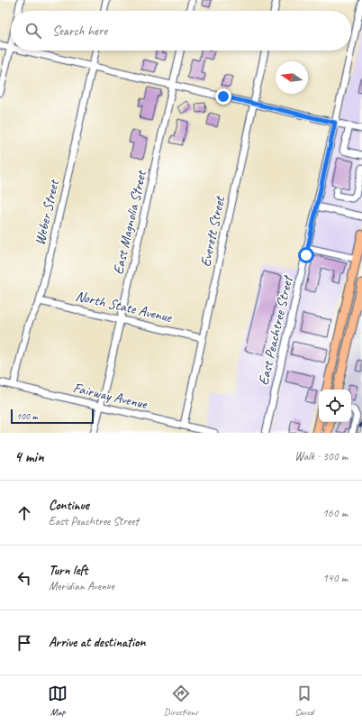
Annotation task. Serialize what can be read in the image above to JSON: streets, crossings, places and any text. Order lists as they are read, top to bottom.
{
  "streets": {
    "street": [
      "Weber Street",
      "East Magnolia Street",
      "Everett Street",
      "North State Avenue",
      "East Peachtree Street",
      "Fairway Avenue"
    ]
  },
  "crossings": [
    ["Weber Street", "North State Avenue"],
    ["Weber Street", "Fairway Avenue"],
    ["East Magnolia Street", "North State Avenue"],
    ["East Magnolia Street", "Fairway Avenue"],
    ["Everett Street", "North State Avenue"],
    ["Everett Street", "Fairway Avenue"]
  ],
  "scale_bar": "100 m",
  "north": "left",
  "page": {
    "search": "Search here",
    "scale": "100 m",
    "heading": ["4 min", "Walk · 300 m"],
    "list": [
      ["Continue", "East Peachtree Street", "160 m"],
      ["Turn left", "Meridian Avenue", "140 m"],
      "Arrive at destination"
    ],
    "nav": ["Map", "Directions", "Saved"]
  }
}
